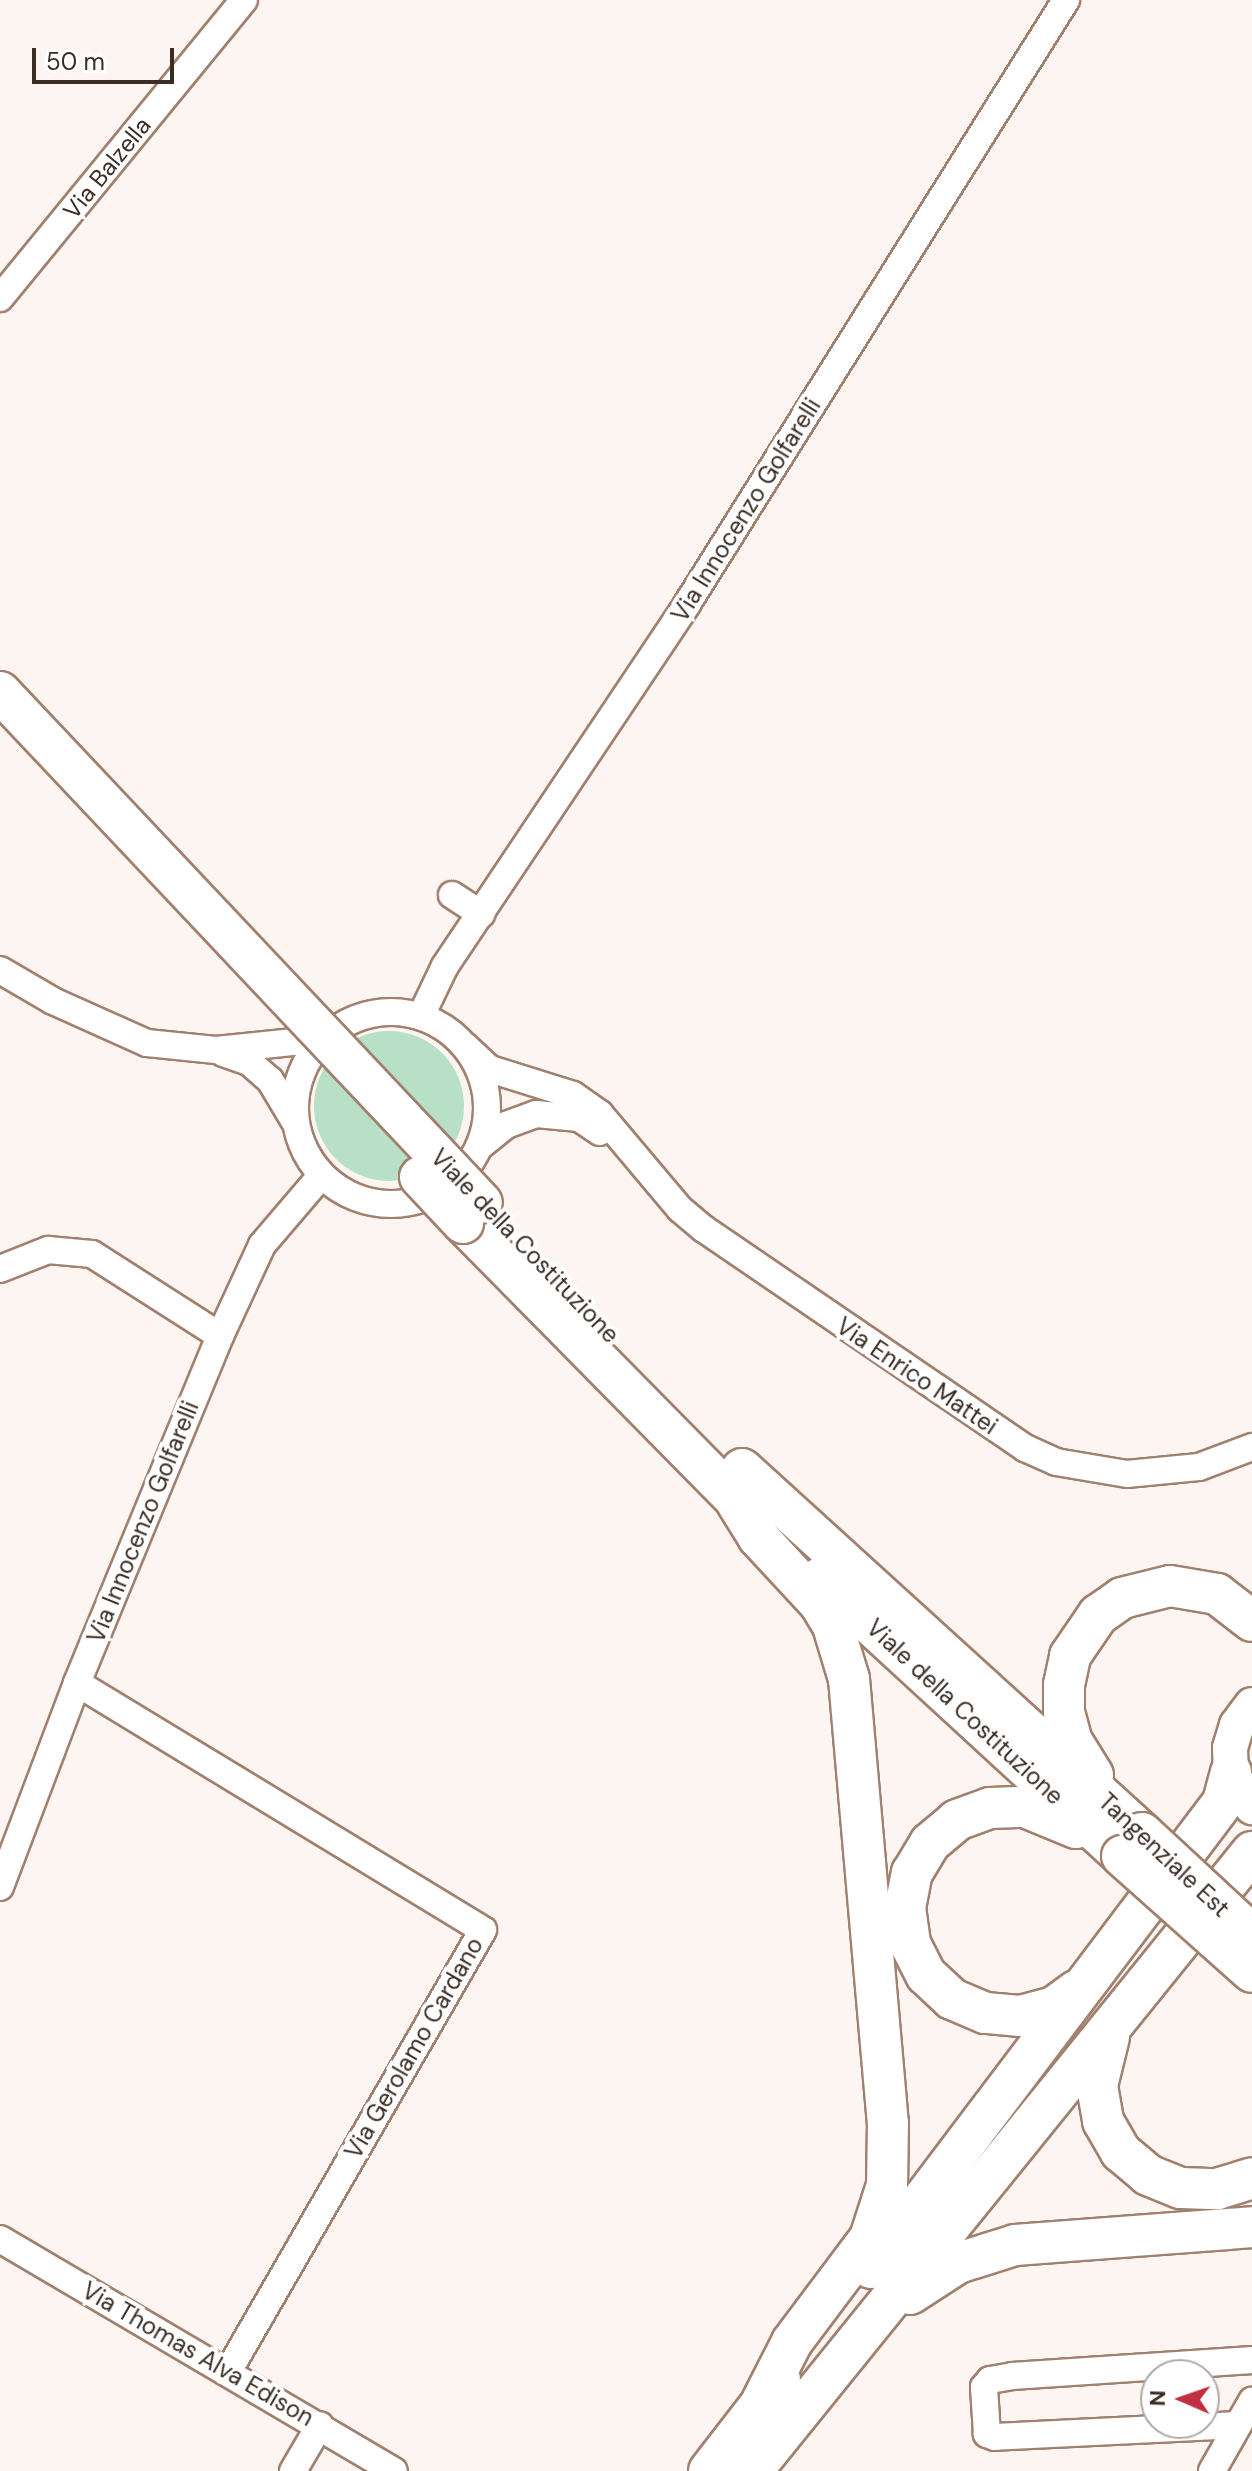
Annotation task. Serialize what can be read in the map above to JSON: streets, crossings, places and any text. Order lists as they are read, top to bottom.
{
  "streets": {
    "highway": ["Viale della Costituzione", "Tangenziale Est"],
    "street": [
      "Via Balzella",
      "Via Innocenzo Golfarelli",
      "Via Enrico Mattei",
      "Via Gerolamo Cardano",
      "Via Thomas Alva Edison"
    ]
  },
  "crossings": [
    ["Via Innocenzo Golfarelli", "Via Enrico Mattei"],
    ["Via Innocenzo Golfarelli", "Via Gerolamo Cardano"],
    ["Viale della Costituzione", "Tangenziale Est"],
    ["Via Gerolamo Cardano", "Via Thomas Alva Edison"]
  ],
  "scale_bar": "50 m",
  "north": "left"
}
